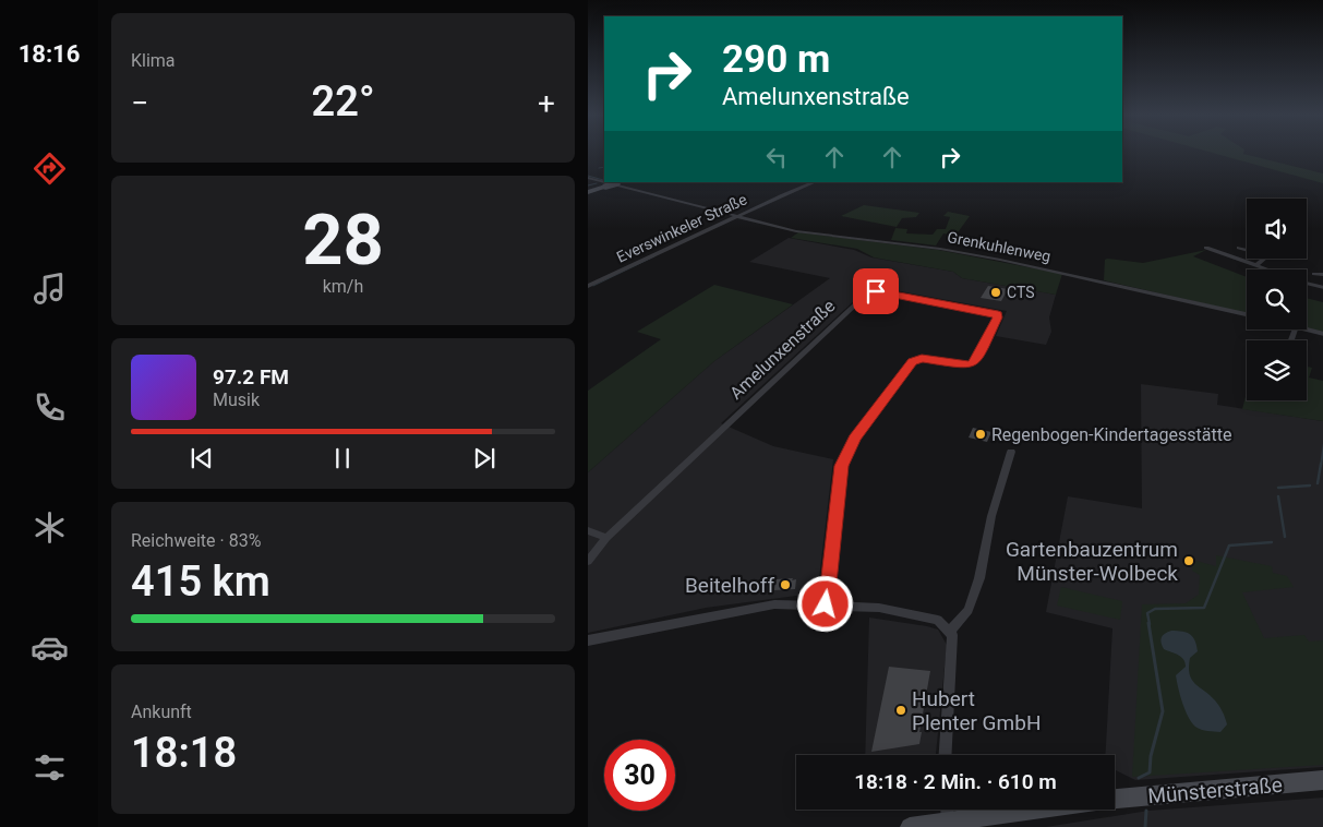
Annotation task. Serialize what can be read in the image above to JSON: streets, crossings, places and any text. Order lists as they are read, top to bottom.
{
  "streets": {
    "street": [
      "Everswinkeler Straße",
      "Grenkuhlenweg",
      "Amelunxenstraße",
      "Münsterstraße"
    ]
  },
  "crossings": [
    ["Everswinkeler Straße", "Grenkuhlenweg"]
  ],
  "places": [
    "CTS",
    "Regenbogen-Kindertagesstätte",
    "Gartenbauzentrum Münster-Wolbeck",
    "Beitelhoff",
    "Hubert Plenter GmbH"
  ],
  "page": {
    "tabs": "18:16",
    "tile": [
      "Klima",
      ["28", "km/h"],
      ["Reichweite · 83%", "415 km"],
      ["Ankunft", "18:18"]
    ],
    "turn": ["290 m", "Amelunxenstraße"],
    "heat": ["−", "22°", "+"],
    "song": ["97.2 FM", "Musik"],
    "limit": "30",
    "trip": "18:18 · 2 Min. · 610 m"
  }
}
